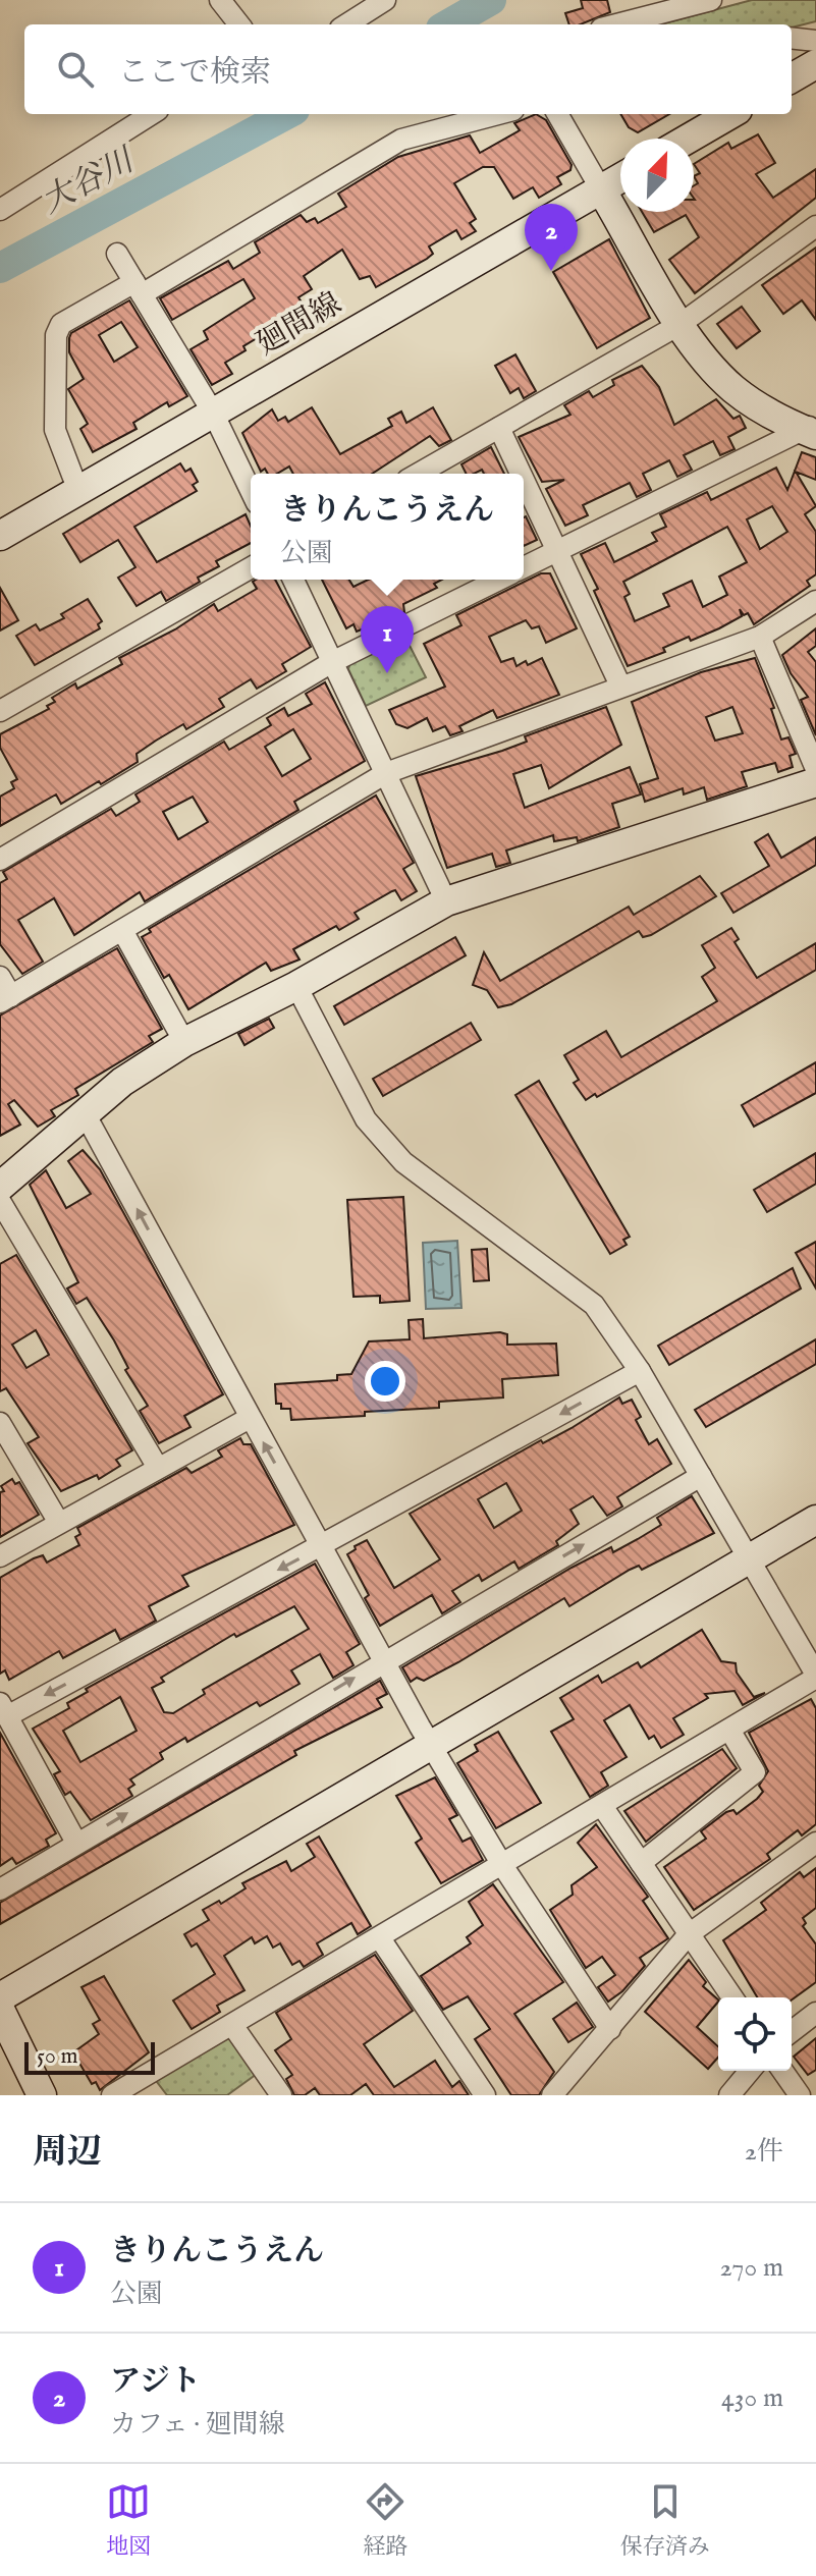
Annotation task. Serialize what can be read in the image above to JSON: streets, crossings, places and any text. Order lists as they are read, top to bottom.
{
  "streets": {
    "street": ["廻間線"]
  },
  "water": ["大谷川"],
  "scale_bar": "50 m",
  "north": "top right",
  "page": {
    "search": "ここで検索",
    "pins": ["2", "1"],
    "popup": ["きりんこうえん", "公園"],
    "scale": "50 m",
    "heading": ["周辺", "2件"],
    "list": [
      {
        "mark": "1",
        "name": "きりんこうえん",
        "note": "公園",
        "value": "270 m"
      },
      {
        "mark": "2",
        "name": "アジト",
        "note": "カフェ · 廻間線",
        "value": "430 m"
      }
    ],
    "nav": ["地図", "経路", "保存済み"]
  }
}
